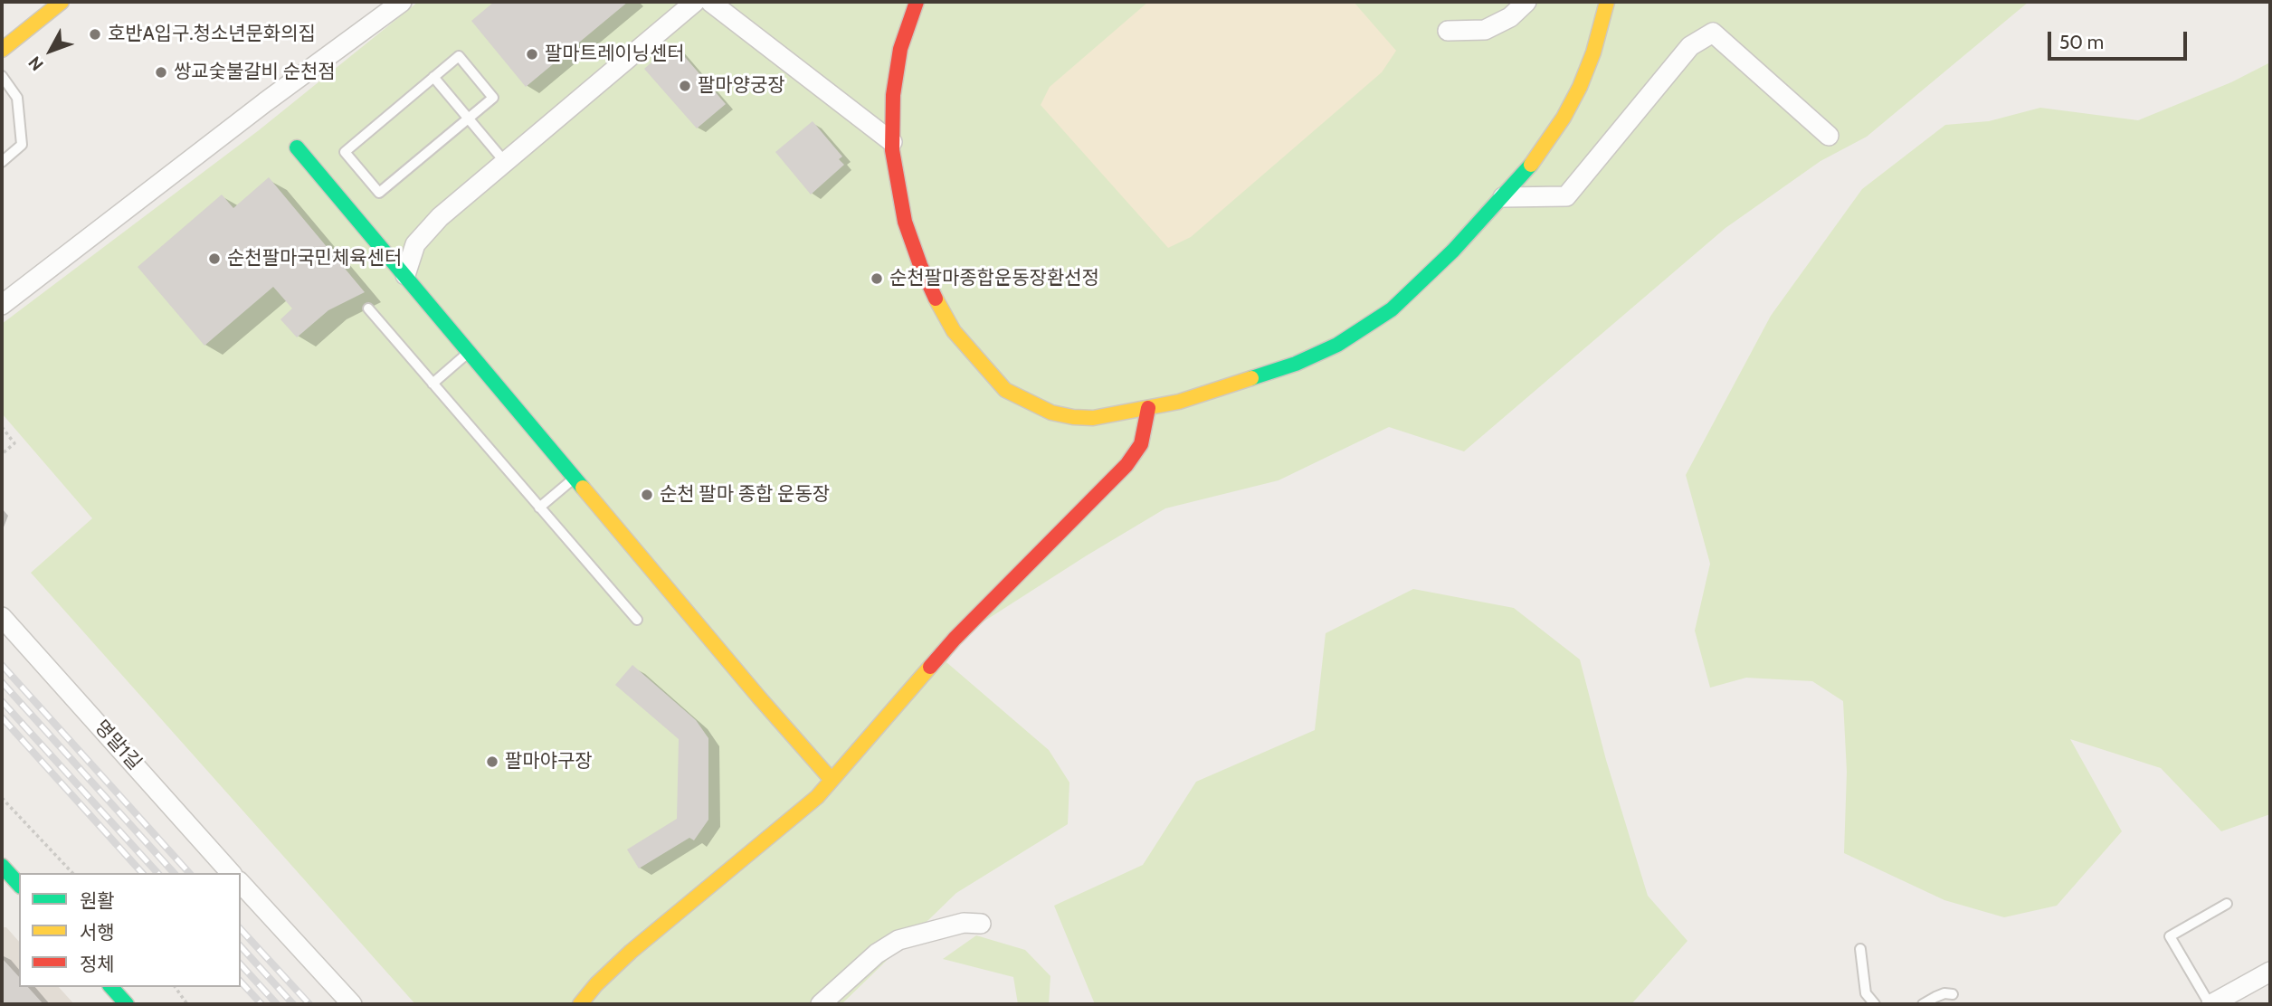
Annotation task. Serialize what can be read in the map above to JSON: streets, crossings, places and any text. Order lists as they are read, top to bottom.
{
  "streets": {
    "street": ["명말1길"]
  },
  "places": [
    "호반A입구.청소년문화의집",
    "팔마트레이닝센터",
    "쌍교숯불갈비 순천점",
    "팔마양궁장",
    "순천팔마국민체육센터",
    "순천팔마종합운동장환선정",
    "순천 팔마 종합 운동장",
    "팔마야구장"
  ],
  "legend": ["원활", "서행", "정체"],
  "scale_bar": "50 m",
  "north": "bottom left"
}
